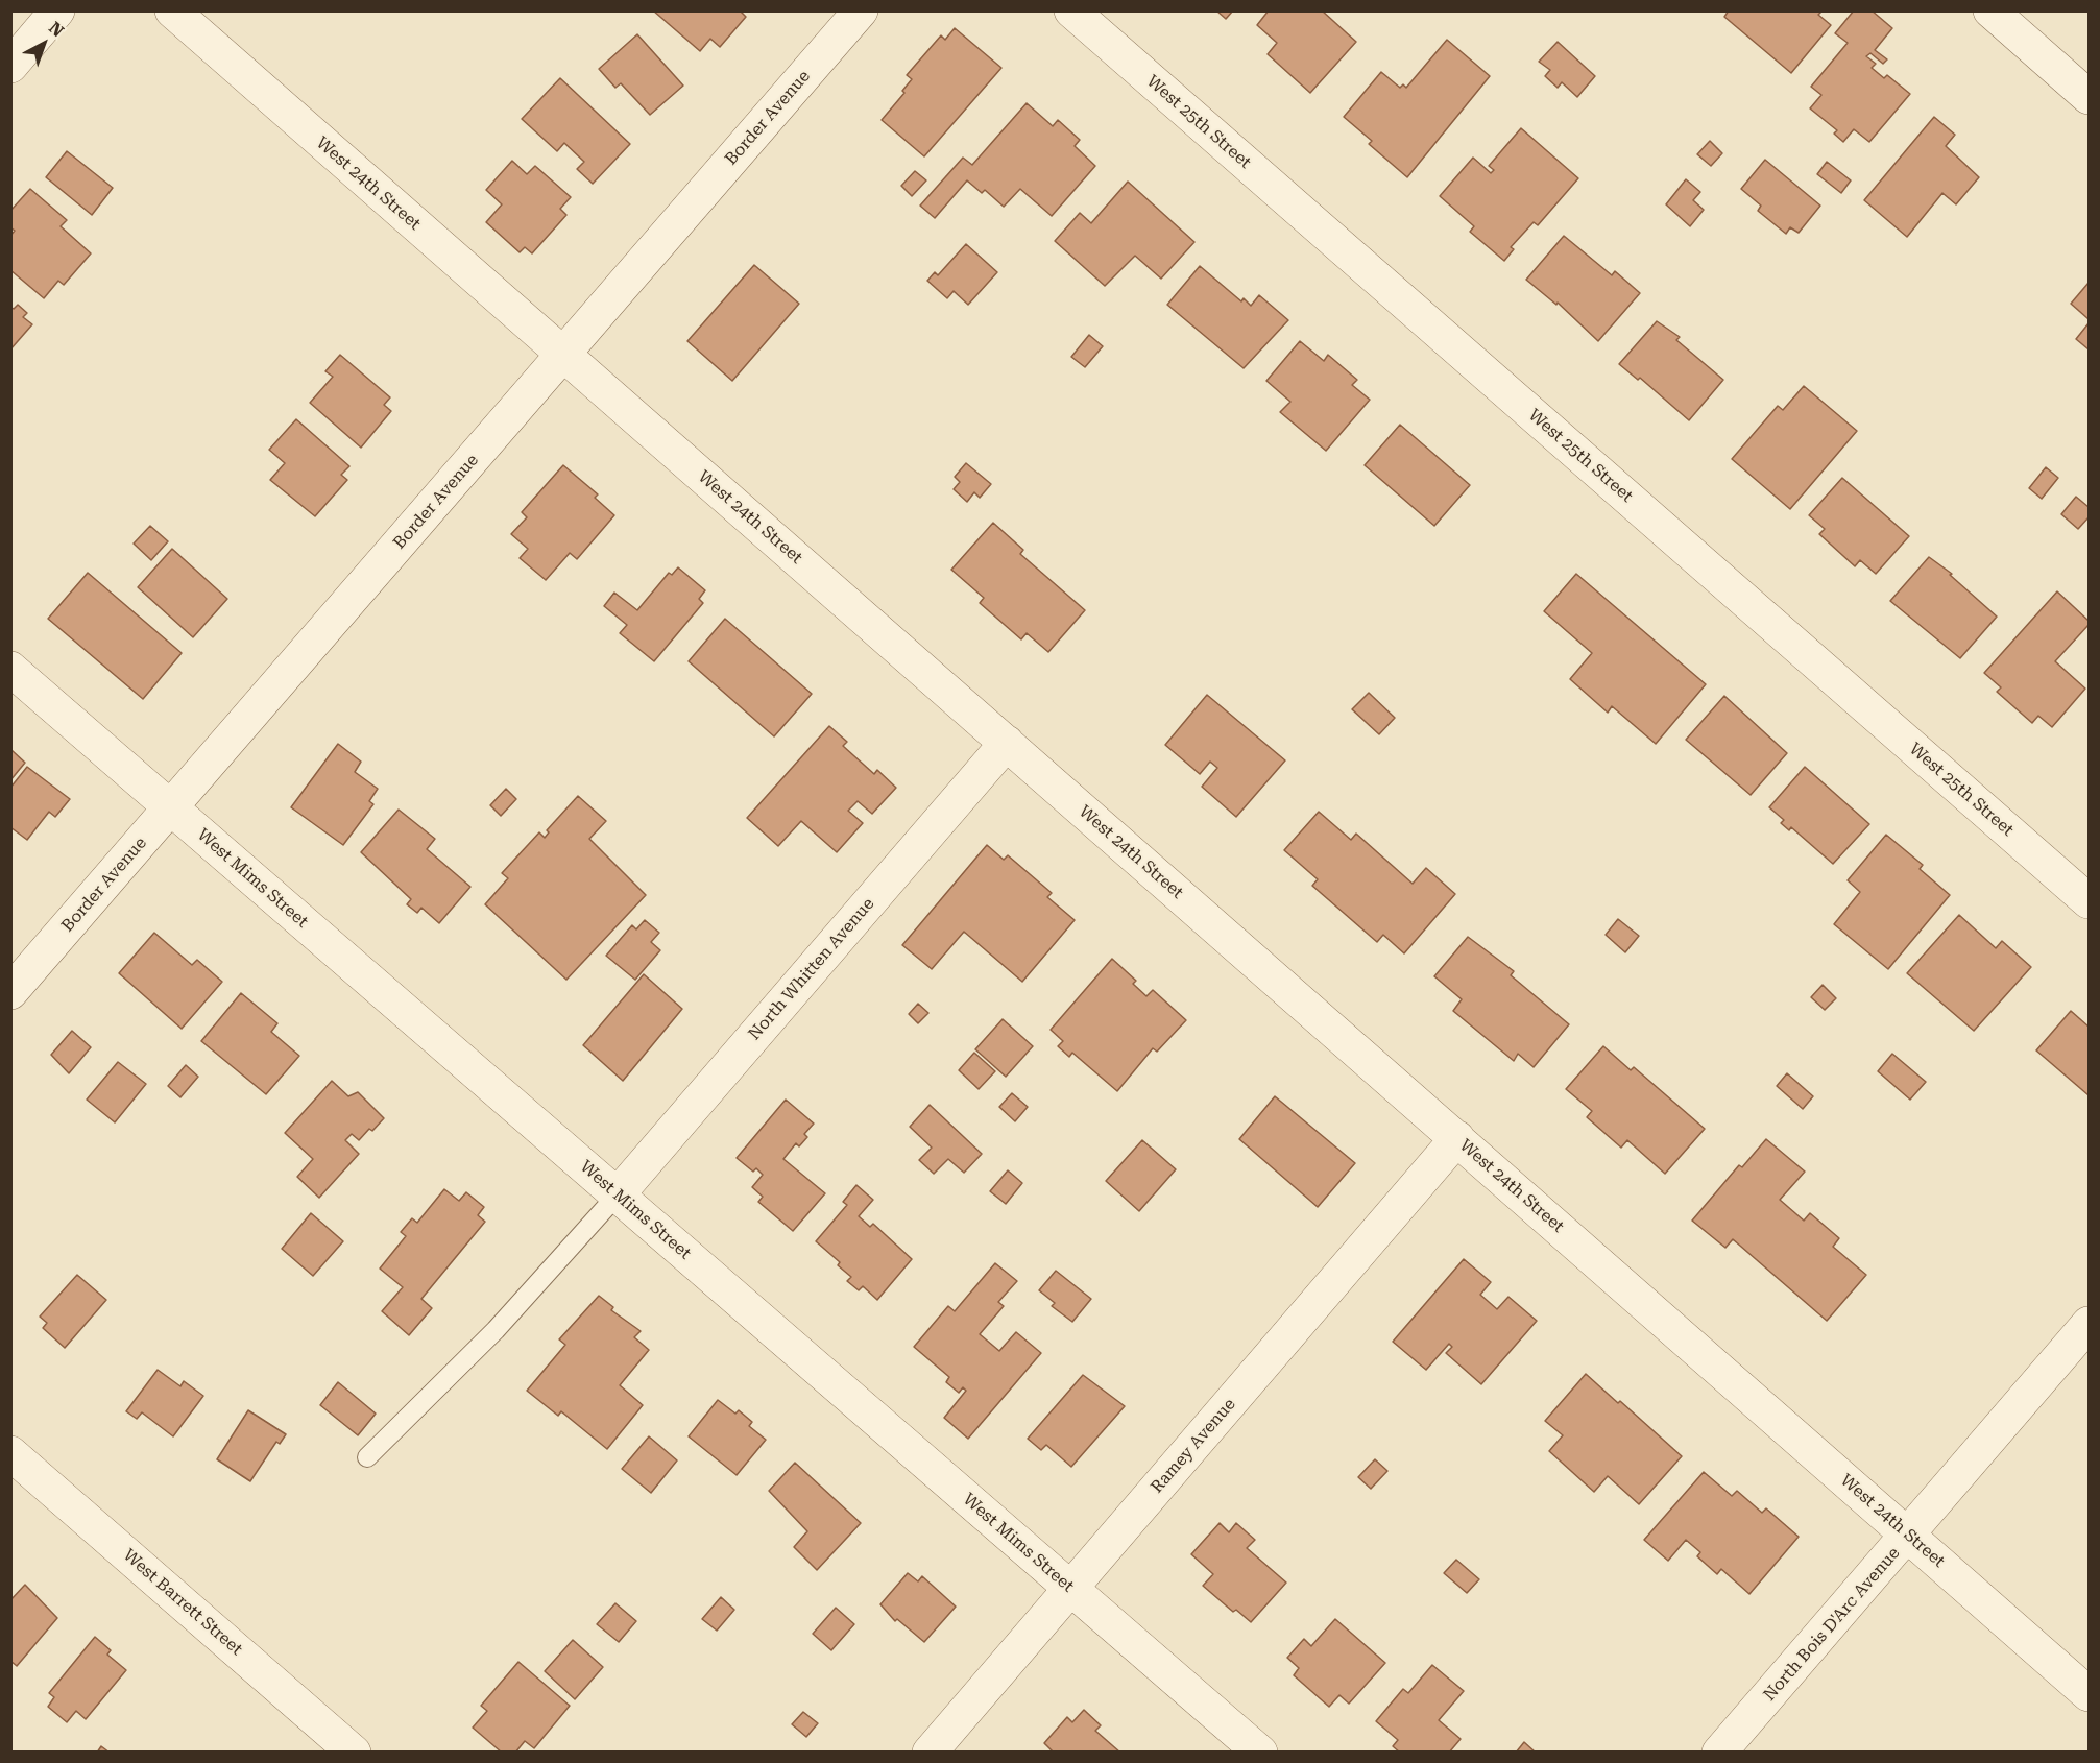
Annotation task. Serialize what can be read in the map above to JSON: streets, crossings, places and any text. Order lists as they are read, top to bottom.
{
  "streets": {
    "street": [
      "Border Avenue",
      "West 25th Street",
      "West 24th Street",
      "West Mims Street",
      "North Whitten Avenue",
      "Ramey Avenue",
      "West Barrett Street",
      "North Bois D'Arc Avenue"
    ]
  },
  "crossings": [
    ["Border Avenue", "West 24th Street"],
    ["Border Avenue", "West Mims Street"],
    ["West 24th Street", "North Whitten Avenue"],
    ["West 24th Street", "Ramey Avenue"],
    ["West 24th Street", "North Bois D'Arc Avenue"],
    ["West Mims Street", "North Whitten Avenue"],
    ["West Mims Street", "Ramey Avenue"]
  ],
  "north": "top right"
}
